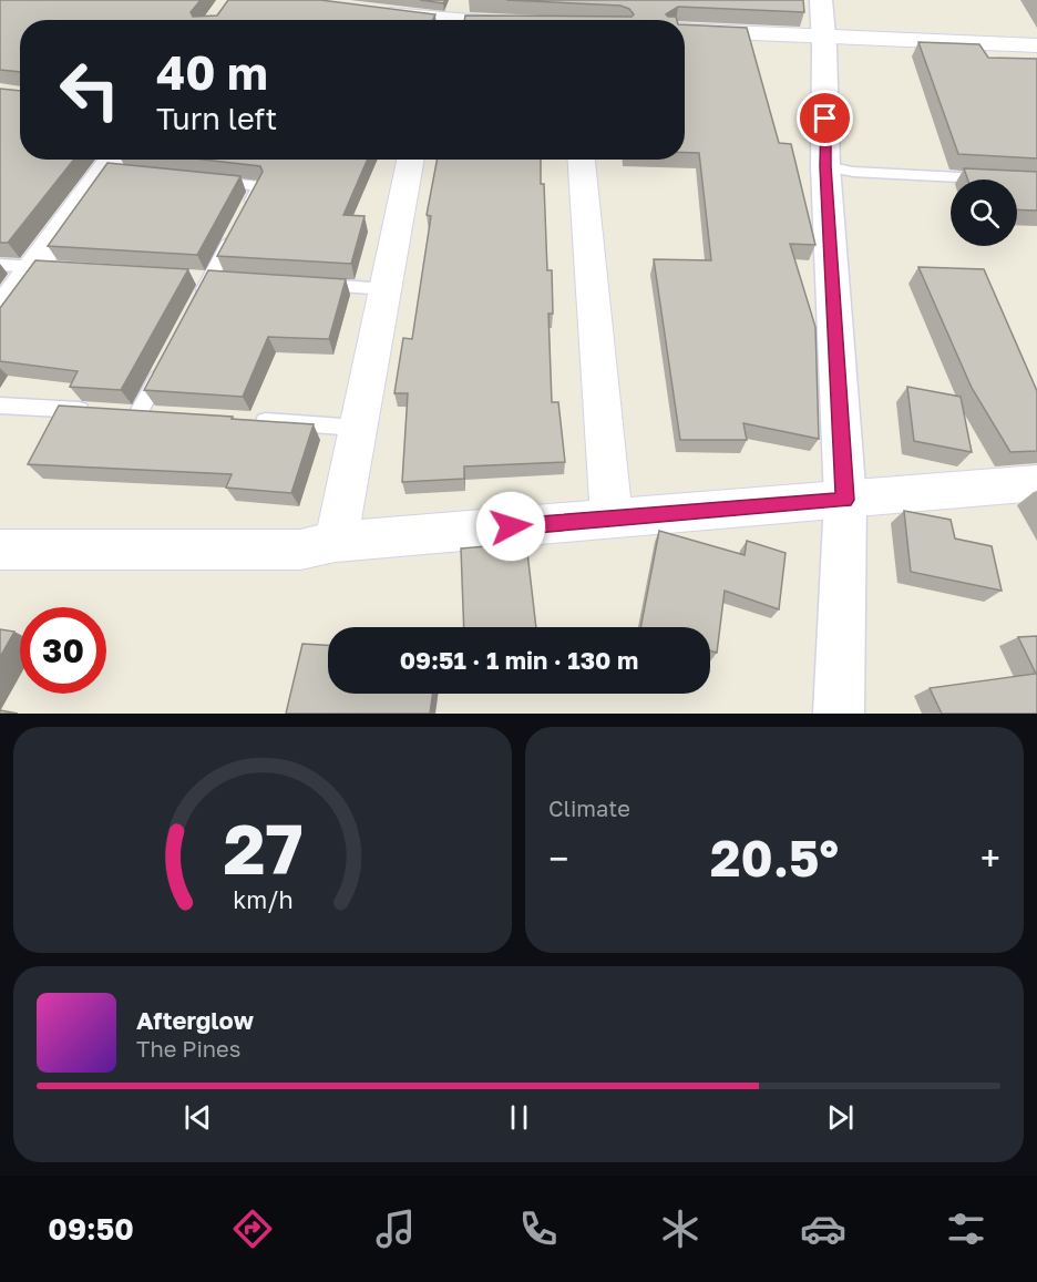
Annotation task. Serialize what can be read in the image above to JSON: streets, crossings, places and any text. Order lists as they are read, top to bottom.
{
  "page": {
    "turn": ["40 m", "Turn left"],
    "limit": "30",
    "trip": "09:51 · 1 min · 130 m",
    "tile": "Climate",
    "heat": ["−", "20.5°", "+"],
    "song": ["Afterglow", "The Pines"],
    "tabs": "09:50",
    "gauge": ["27", "km/h"]
  }
}
